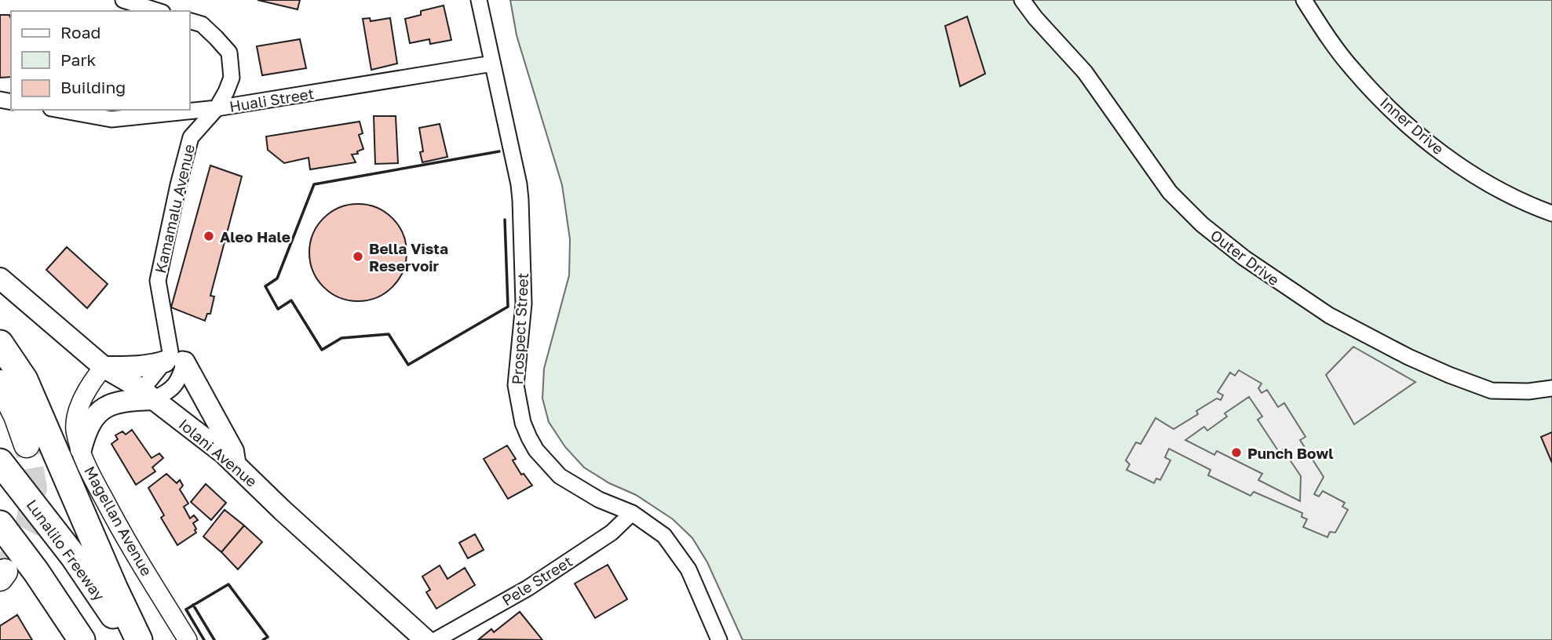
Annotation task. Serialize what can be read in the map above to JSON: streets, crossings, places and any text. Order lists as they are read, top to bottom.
{
  "streets": {
    "highway": ["Lunalilo Freeway"],
    "main road": ["Iolani Avenue"],
    "street": [
      "Huali Street",
      "Inner Drive",
      "Kamamalu Avenue",
      "Outer Drive",
      "Prospect Street",
      "Magellan Avenue",
      "Pele Street"
    ]
  },
  "crossings": [
    ["Huali Street", "Kamamalu Avenue"],
    ["Huali Street", "Prospect Street"],
    ["Prospect Street", "Pele Street"],
    ["Iolani Avenue", "Magellan Avenue"]
  ],
  "places": ["Aleo Hale", "Bella Vista Reservoir", "Punch Bowl"],
  "legend": ["Road", "Park", "Building"]
}
